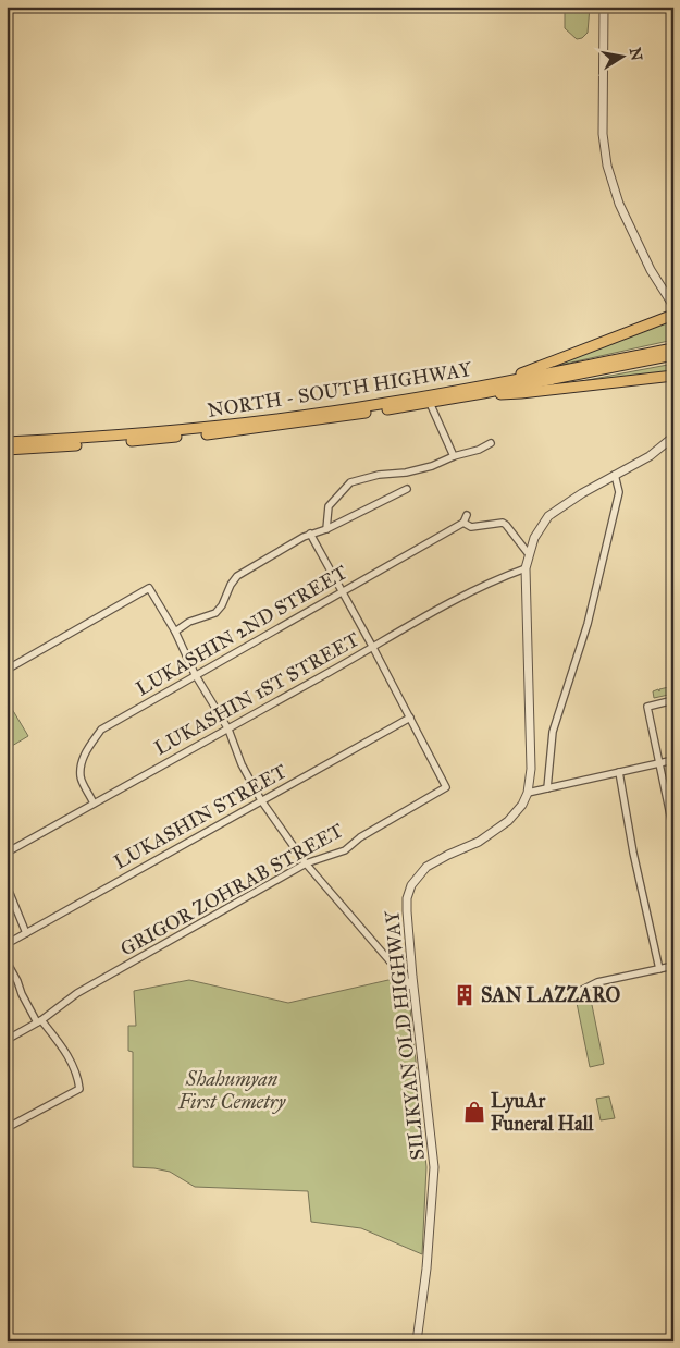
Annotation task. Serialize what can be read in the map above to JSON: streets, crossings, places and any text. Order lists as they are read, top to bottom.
{
  "streets": {
    "highway": ["NORTH - SOUTH HIGHWAY"],
    "street": [
      "LUKASHIN 2ND STREET",
      "LUKASHIN 1ST STREET",
      "LUKASHIN STREET",
      "GRIGOR ZOHRAB STREET",
      "SILIKYAN OLD HIGHWAY"
    ]
  },
  "crossings": [
    ["LUKASHIN 2ND STREET", "LUKASHIN 1ST STREET"],
    ["LUKASHIN 1ST STREET", "SILIKYAN OLD HIGHWAY"],
    ["LUKASHIN STREET", "GRIGOR ZOHRAB STREET"]
  ],
  "parks": ["Shahumyan First Cemetry"],
  "places": {
    "building": ["SAN LAZZARO"],
    "shop": ["LyuAr Funeral Hall"]
  },
  "north": "right"
}
